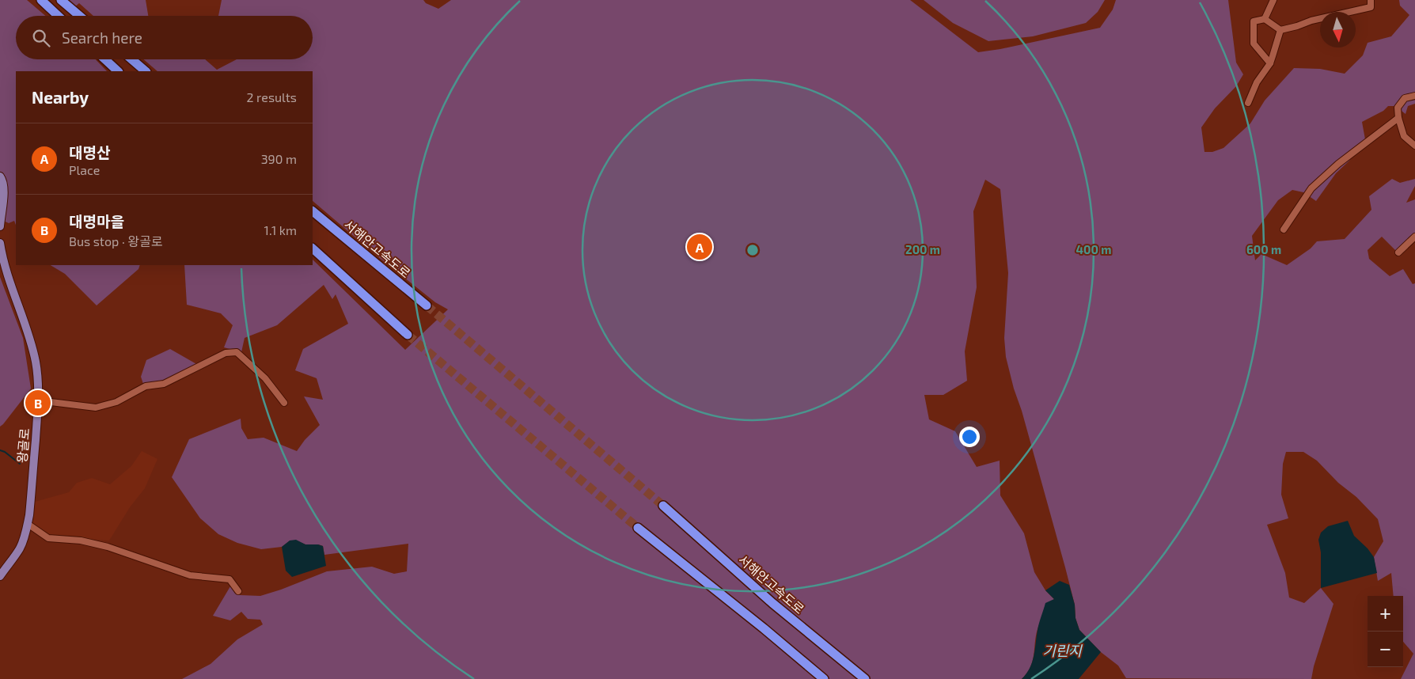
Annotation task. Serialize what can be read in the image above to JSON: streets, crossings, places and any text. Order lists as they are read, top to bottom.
{
  "streets": {
    "highway": ["서해안고속도로"],
    "main road": ["왕골로"]
  },
  "water": ["기린지"],
  "north": "bottom",
  "page": {
    "search": "Search here",
    "heading": ["Nearby", "2 results"],
    "list": [
      {
        "mark": "A",
        "name": "대명산",
        "note": "Place",
        "value": "390 m"
      },
      {
        "mark": "B",
        "name": "대명마을",
        "note": "Bus stop · 왕골로",
        "value": "1.1 km"
      }
    ],
    "pins": ["A", "B"],
    "map_buttons": ["+", "−"]
  },
  "rings": ["200 m", "400 m", "600 m"]
}
